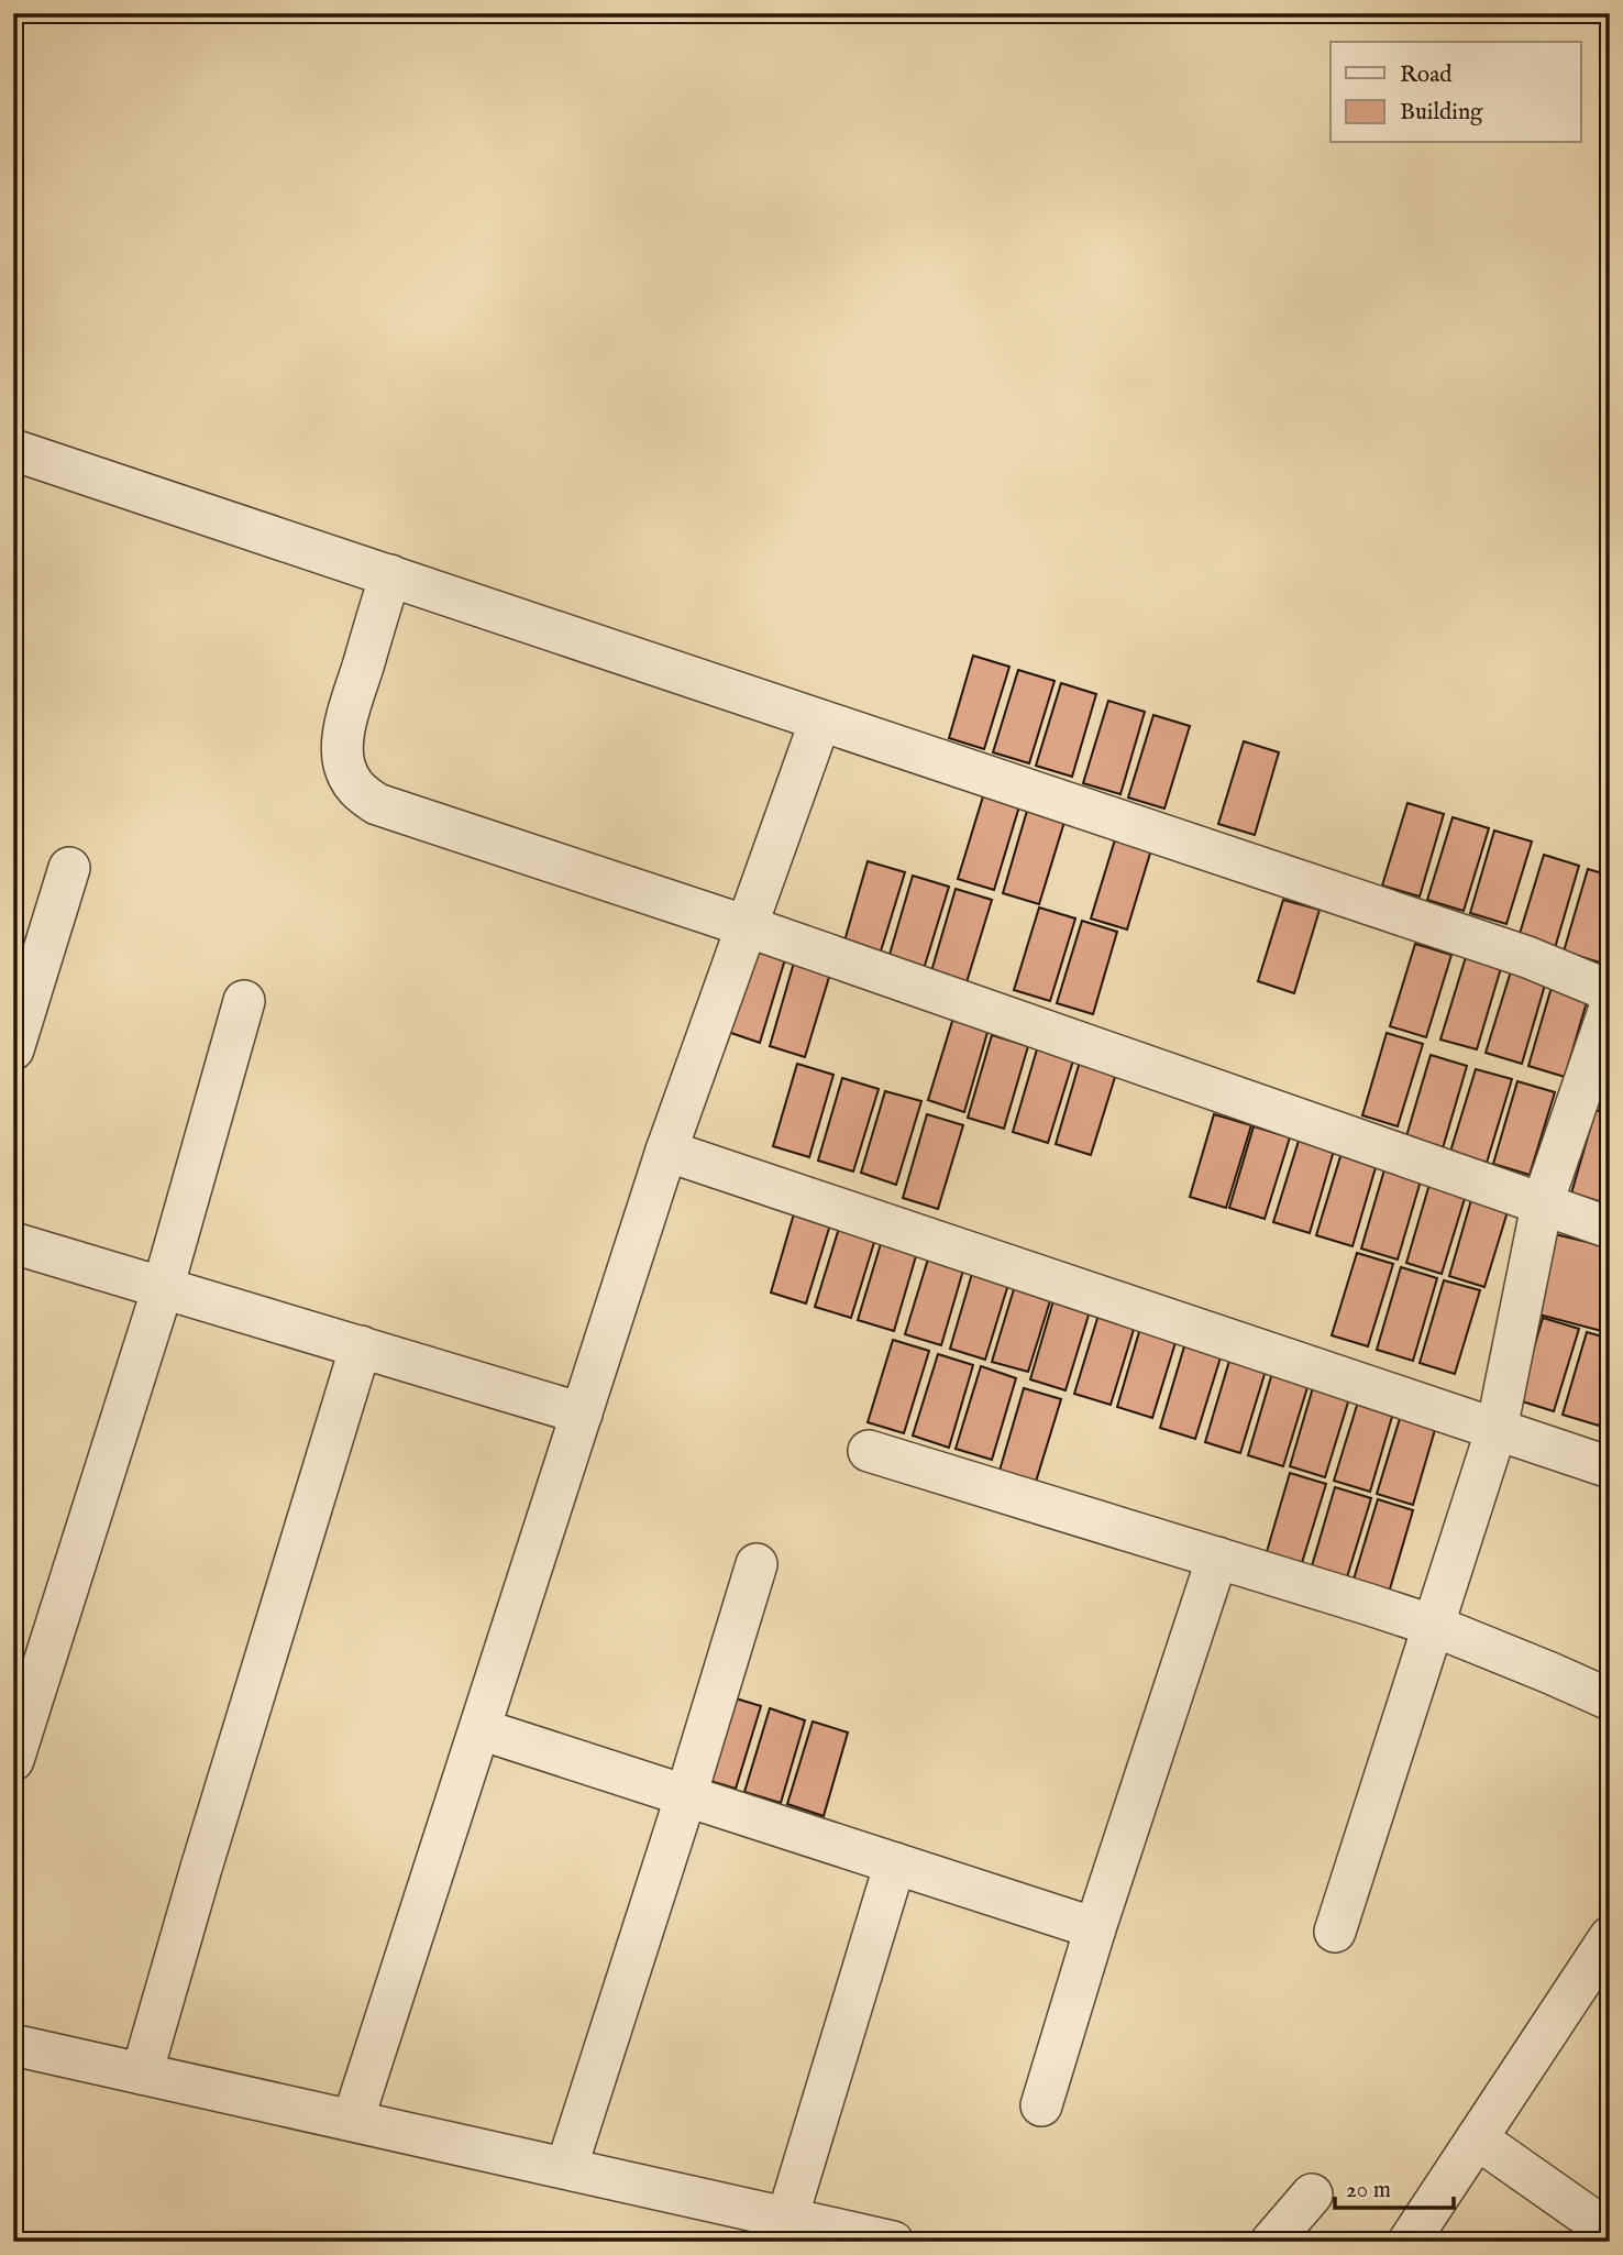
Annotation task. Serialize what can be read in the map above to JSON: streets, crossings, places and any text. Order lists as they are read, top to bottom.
{
  "legend": ["Road", "Building"],
  "scale_bar": "20 m"
}
